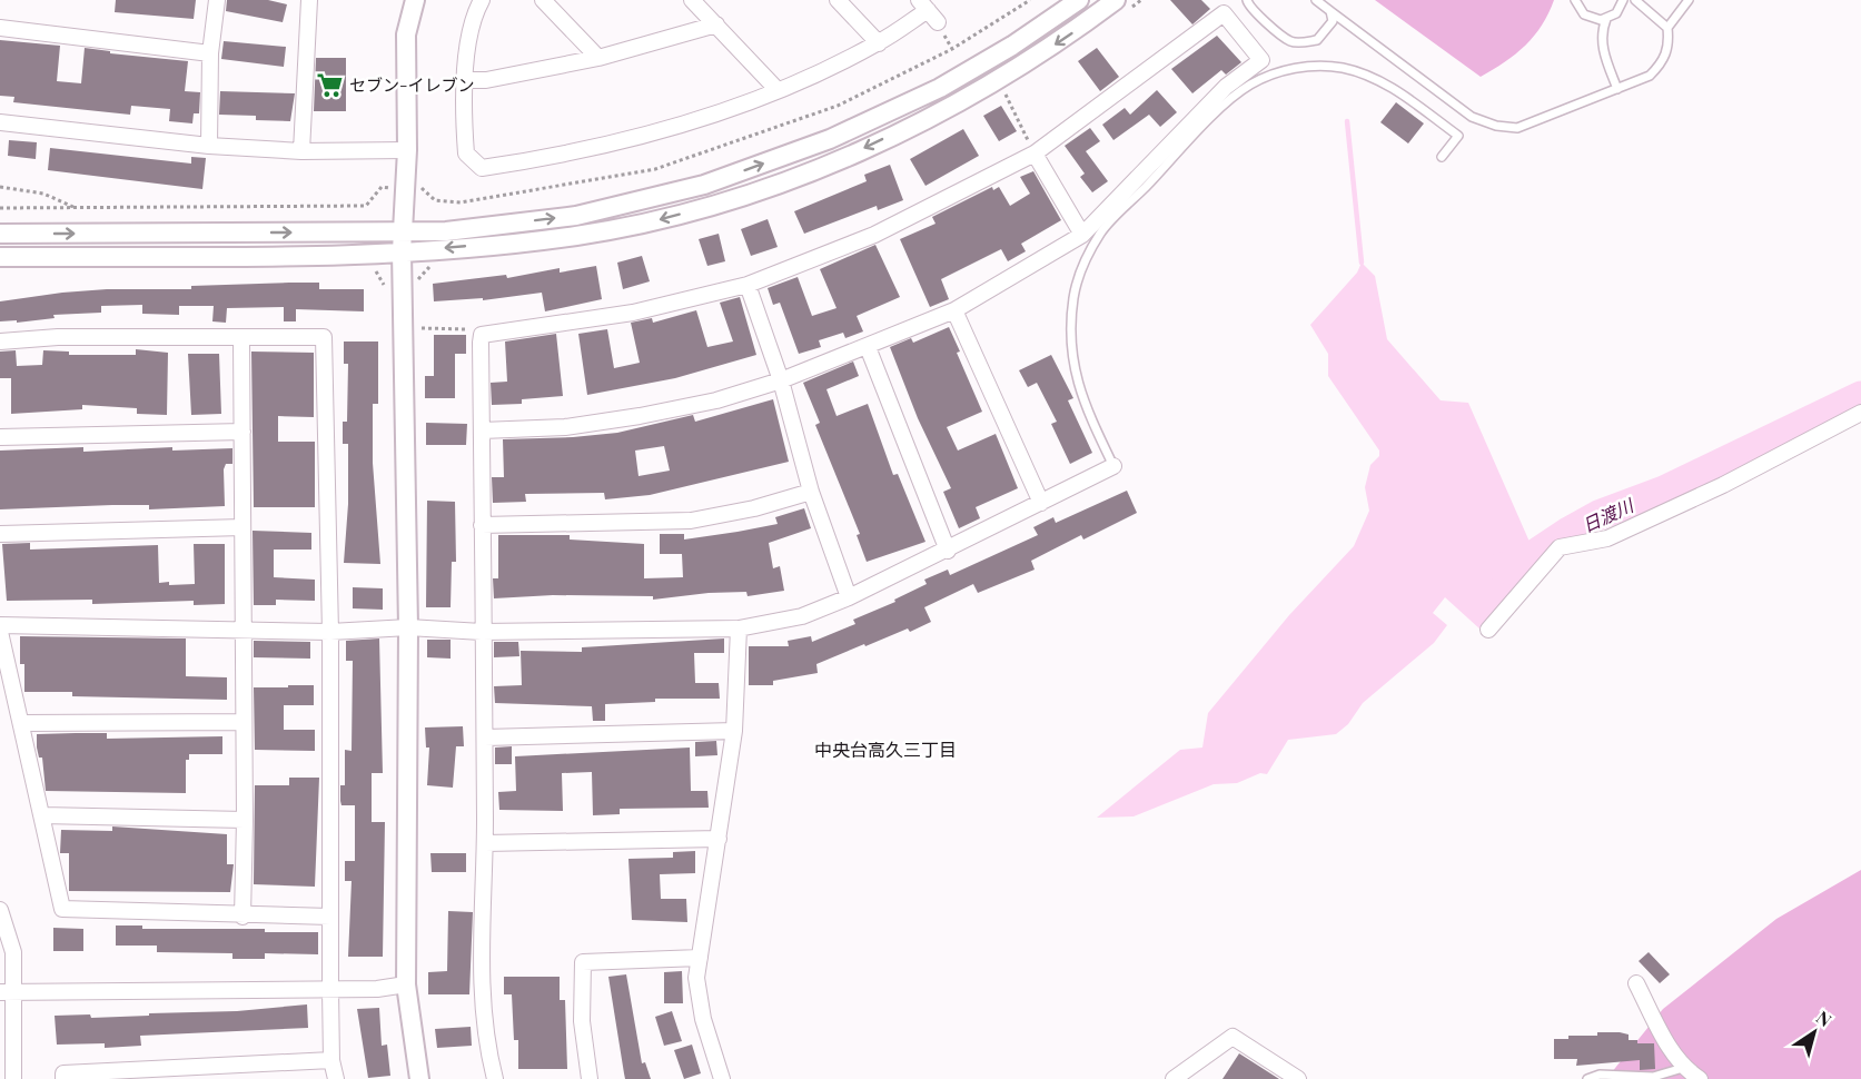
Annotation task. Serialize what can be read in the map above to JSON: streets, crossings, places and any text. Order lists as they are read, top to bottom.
{
  "districts": ["中央台高久三丁目"],
  "water": ["日渡川"],
  "places": {
    "supermarket": ["セブン-イレブン"]
  },
  "north": "top right"
}
